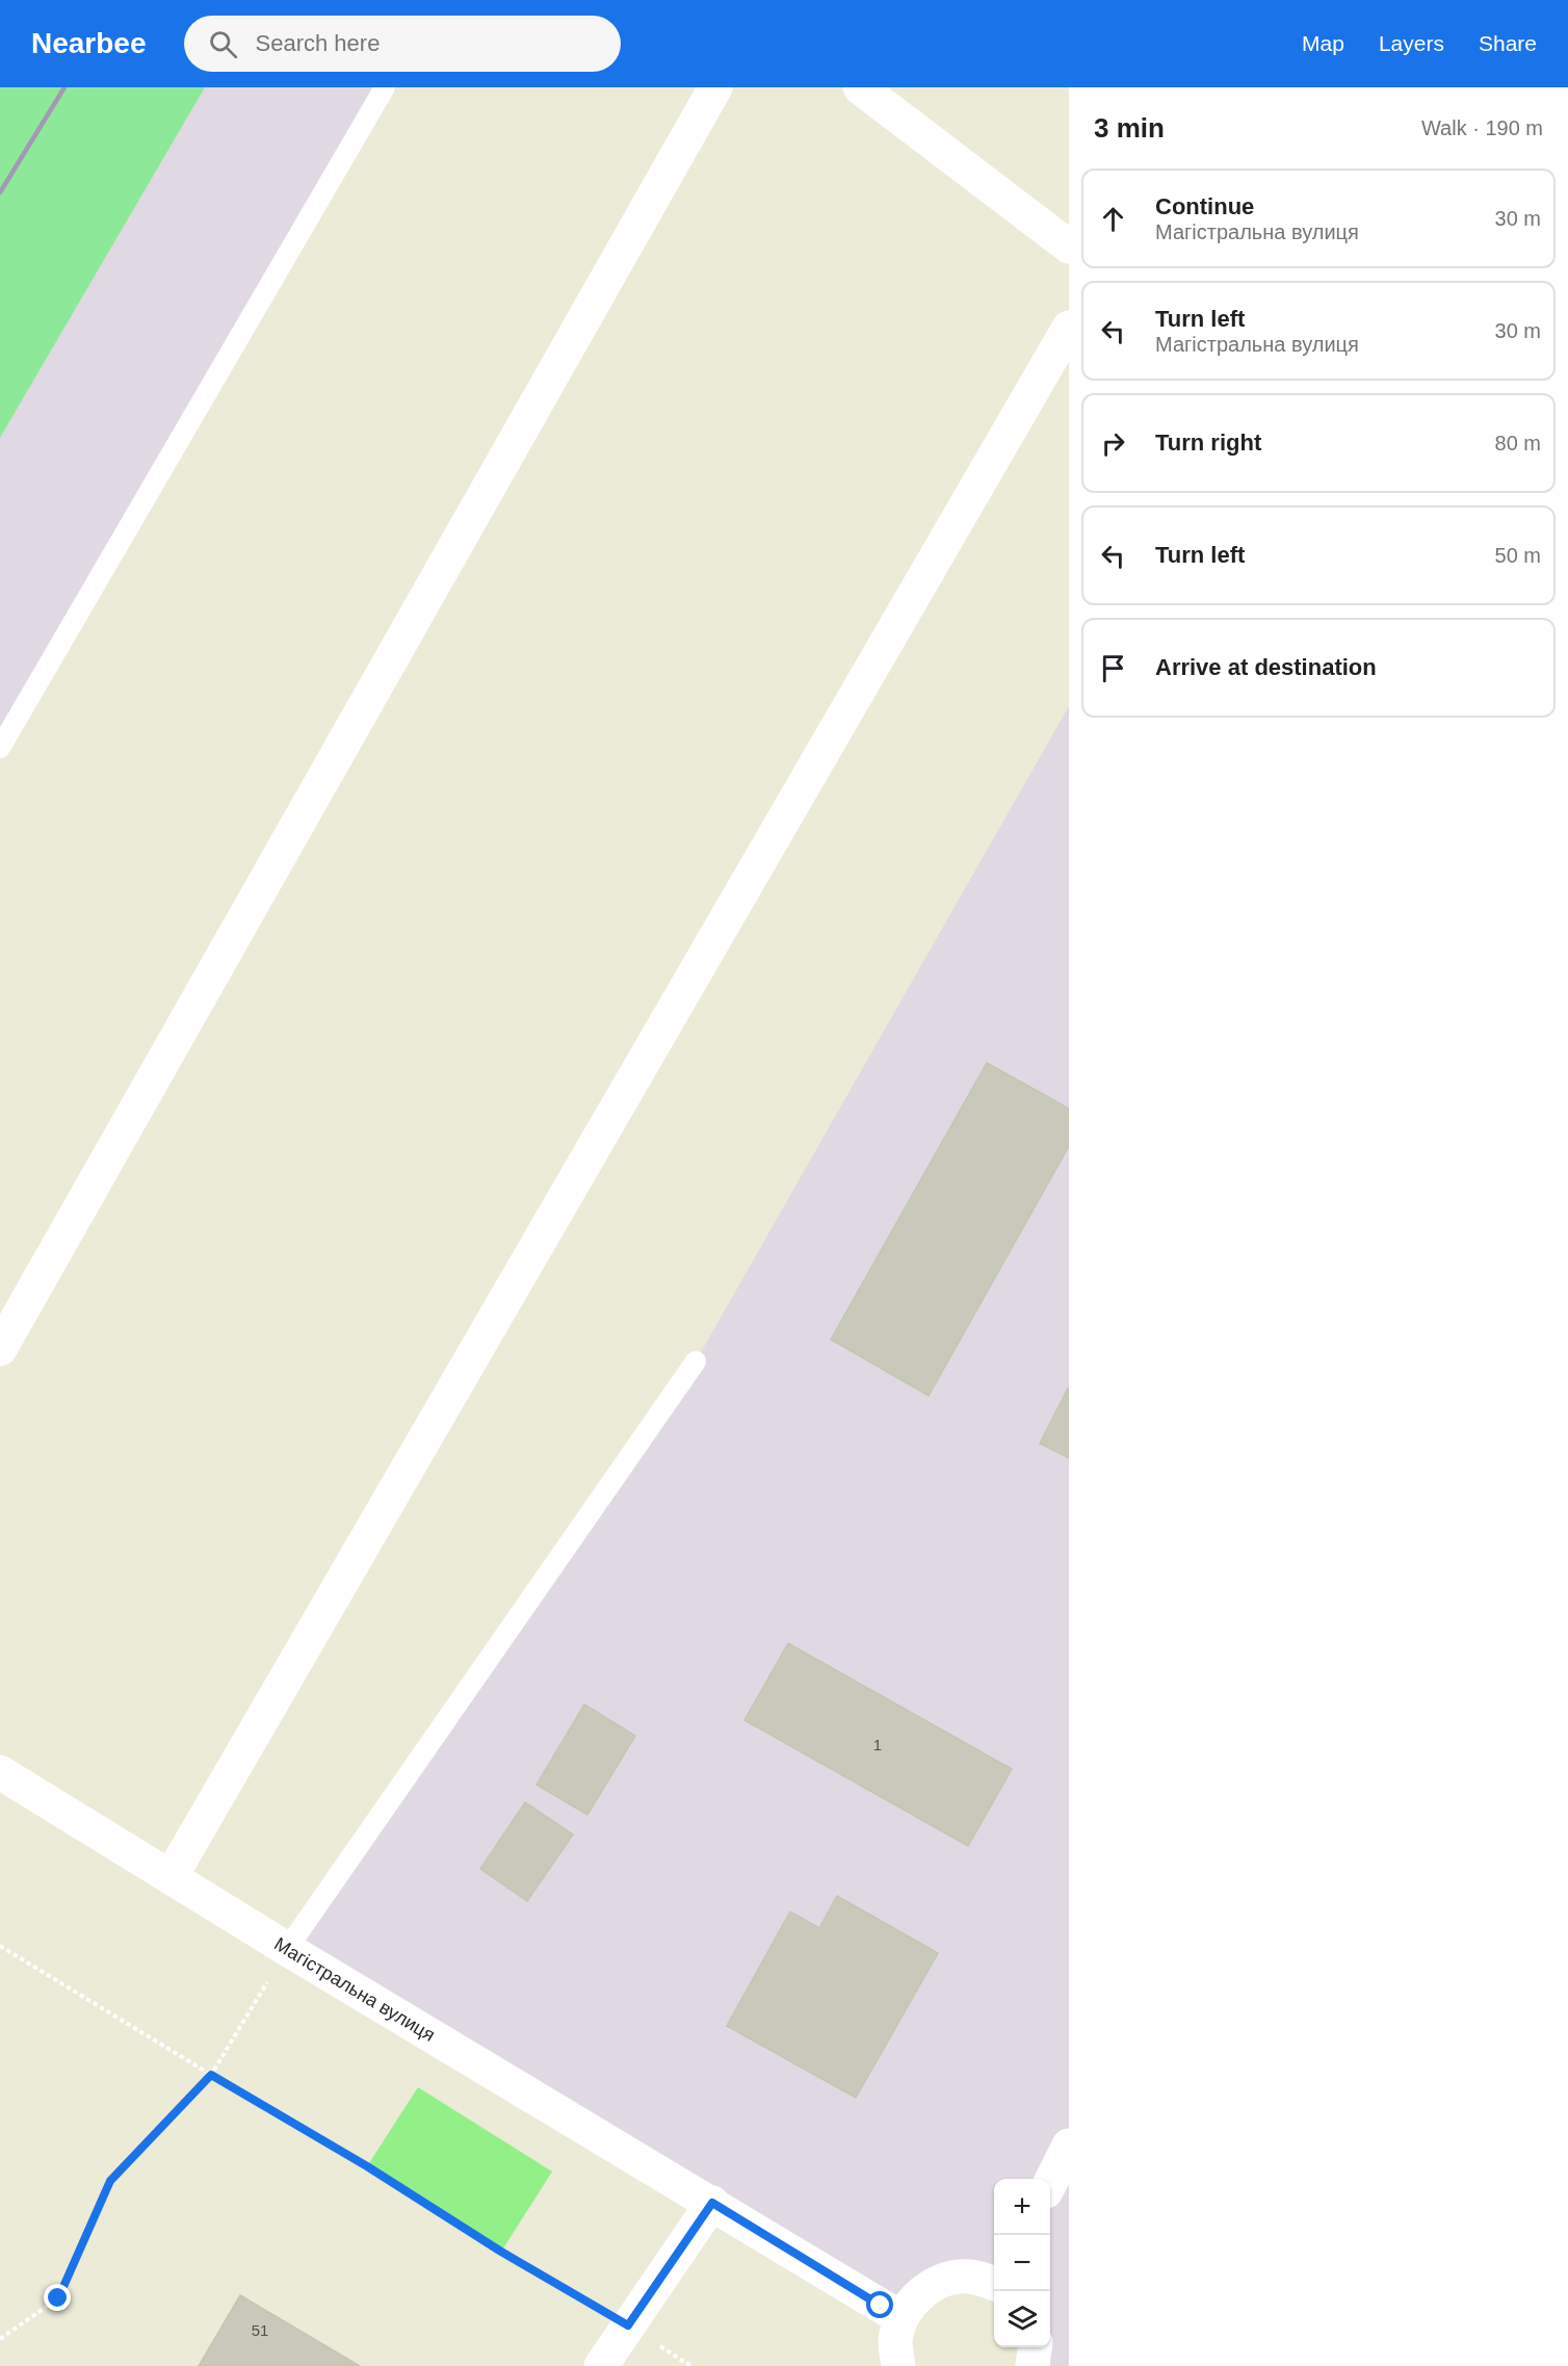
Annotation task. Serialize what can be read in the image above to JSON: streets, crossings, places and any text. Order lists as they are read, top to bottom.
{
  "streets": {
    "street": ["Магістральна вулиця"]
  },
  "house_numbers": ["1", "51"],
  "page": {
    "header": "Nearbee",
    "search": "Search here",
    "nav": ["Map", "Layers", "Share"],
    "heading": ["3 min", "Walk · 190 m"],
    "list": [
      ["Continue", "Магістральна вулиця", "30 m"],
      ["Turn left", "Магістральна вулиця", "30 m"],
      ["Turn right", "80 m"],
      ["Turn left", "50 m"],
      "Arrive at destination"
    ],
    "map_buttons": ["+", "−"]
  }
}
